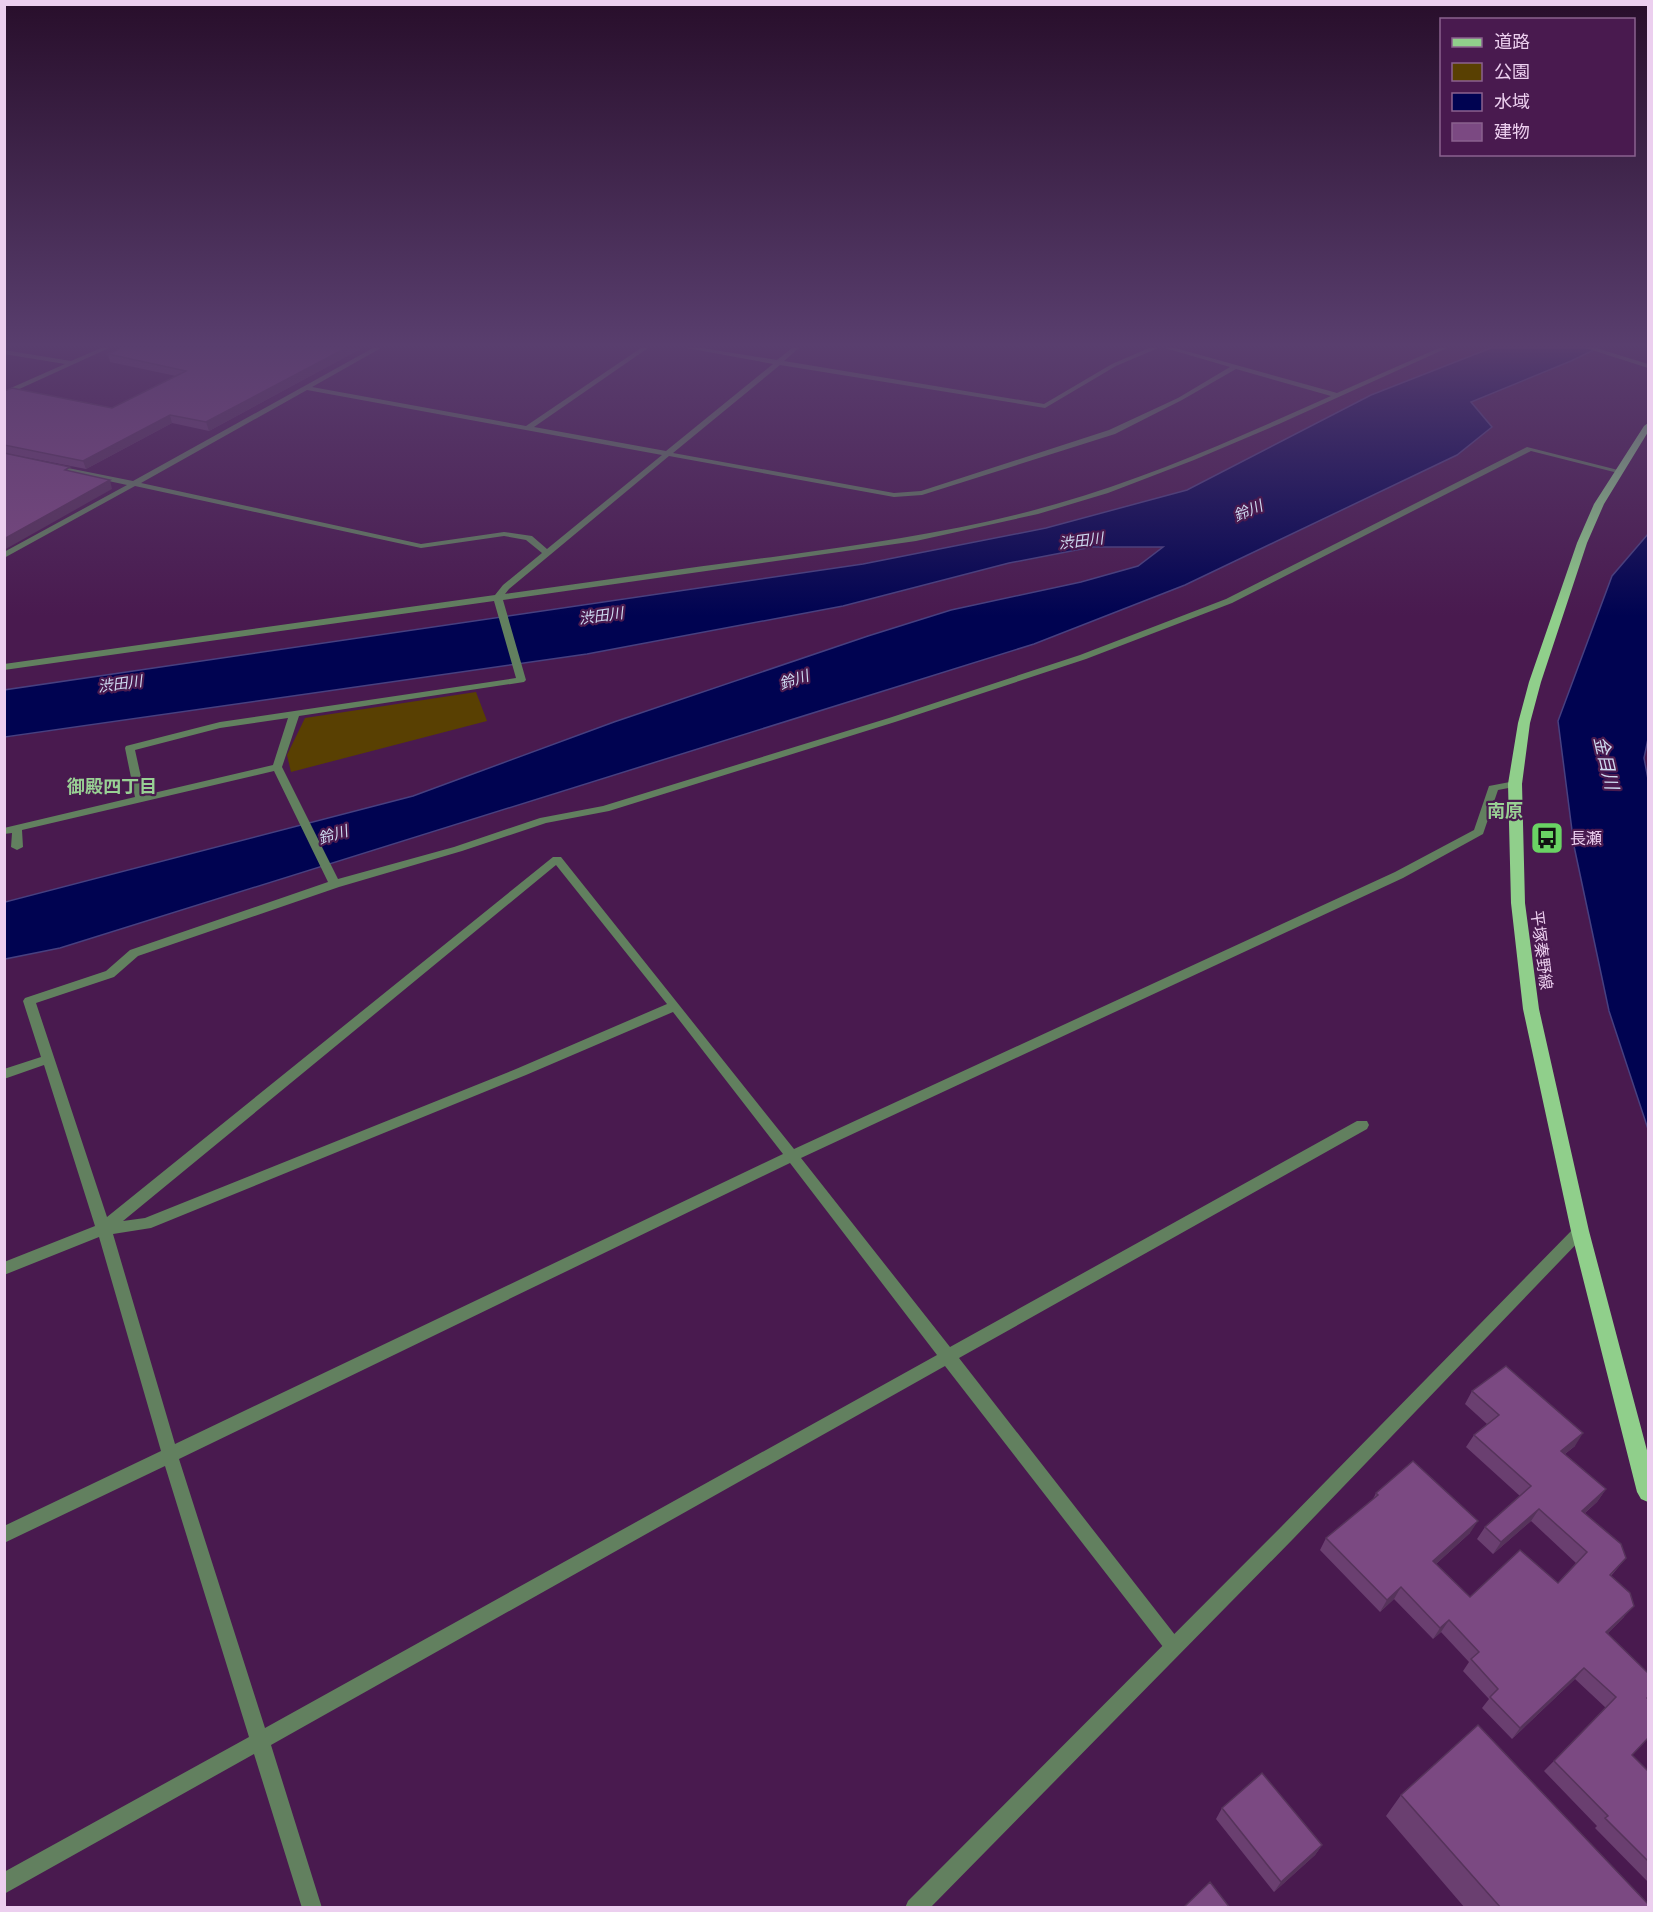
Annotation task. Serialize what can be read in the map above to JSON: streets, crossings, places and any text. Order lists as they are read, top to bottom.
{
  "streets": {
    "main road": ["平塚秦野線"]
  },
  "districts": ["御殿四丁目", "南原"],
  "water": ["鈴川", "渋田川", "金目川"],
  "places": {
    "bus stop": ["長瀬"]
  },
  "legend": [
    "道路",
    "公園",
    "水域",
    "建物"
  ]
}
